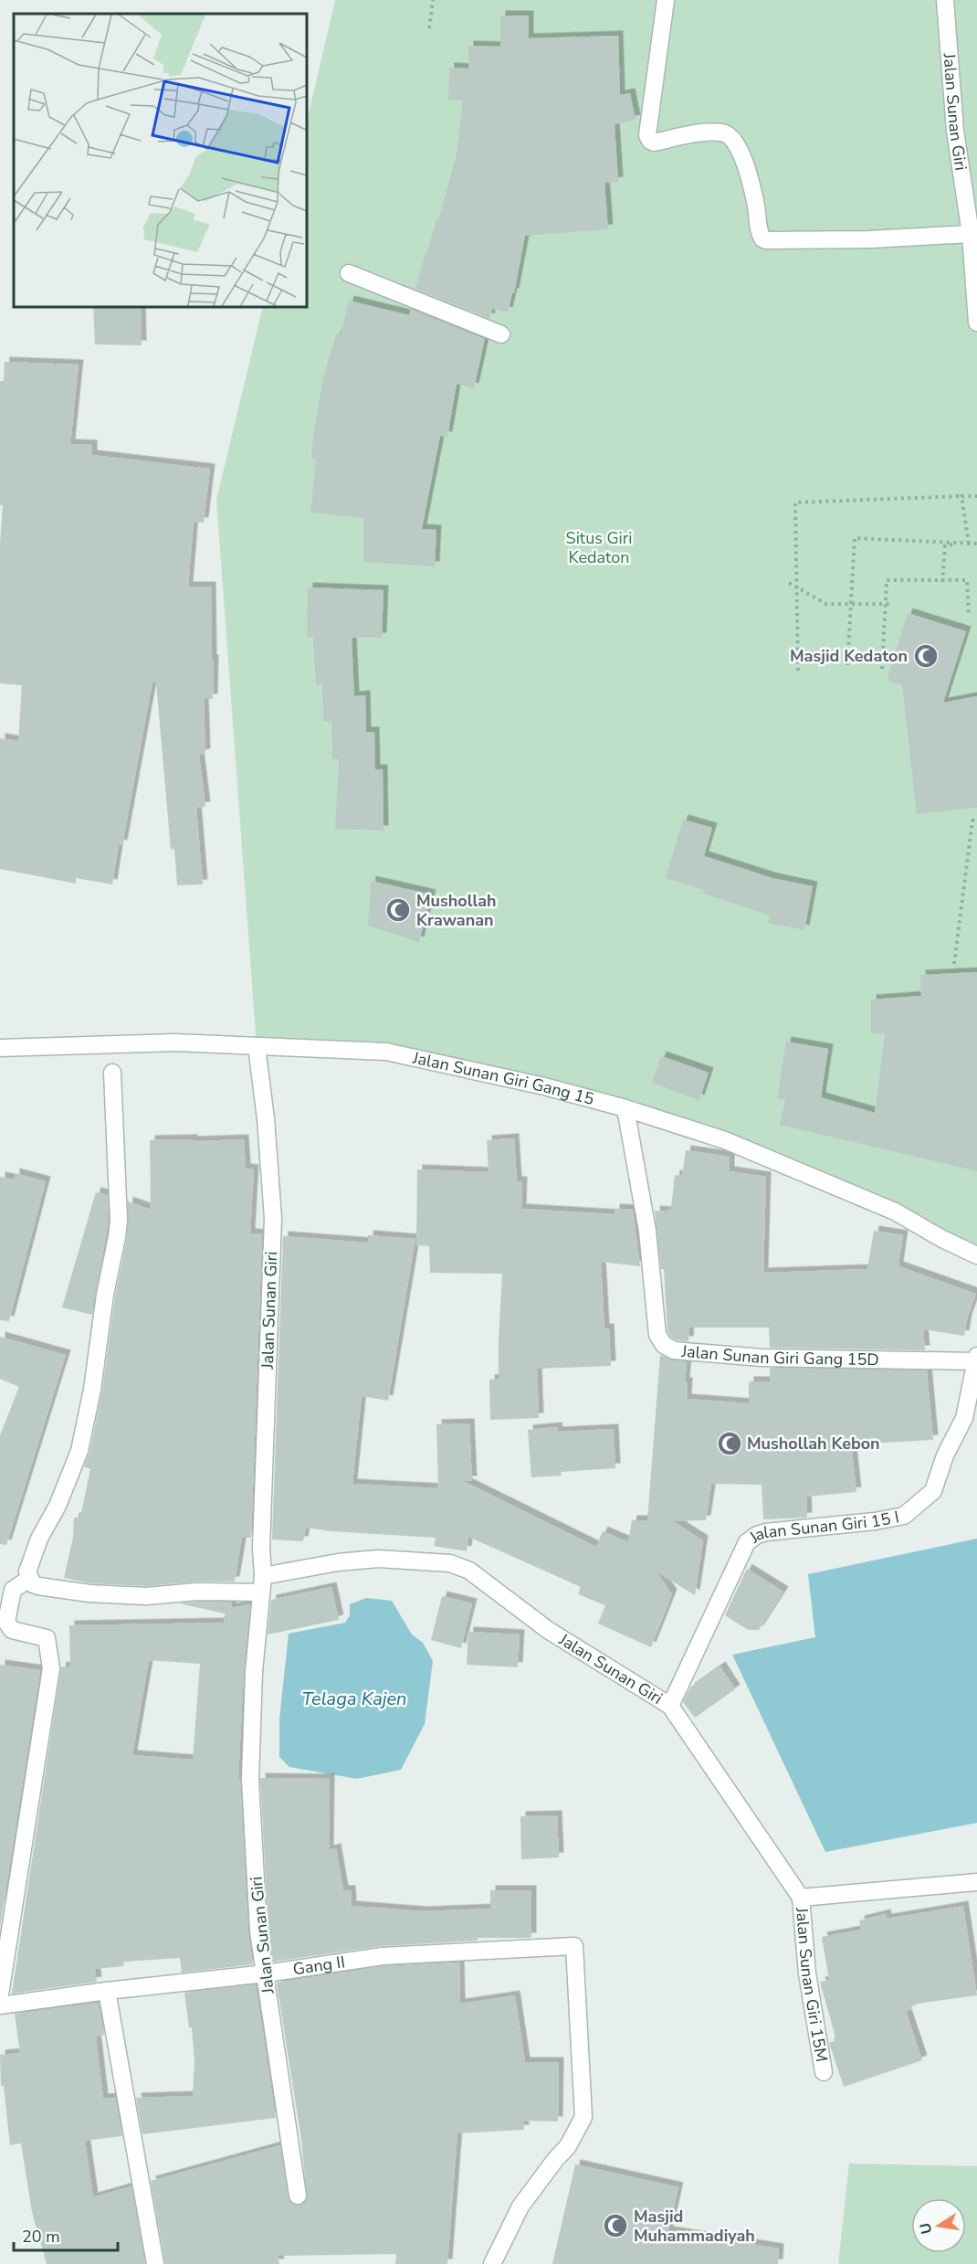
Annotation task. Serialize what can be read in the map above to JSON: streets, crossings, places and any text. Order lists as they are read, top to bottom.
{
  "streets": {
    "street": [
      "Jalan Sunan Giri",
      "Jalan Sunan Giri Gang 15",
      "Jalan Sunan Giri Gang 15D",
      "Jalan Sunan Giri 15 I",
      "Gang II",
      "Jalan Sunan Giri 15M"
    ]
  },
  "crossings": [
    ["Jalan Sunan Giri", "Jalan Sunan Giri Gang 15"],
    ["Jalan Sunan Giri", "Jalan Sunan Giri 15 I"],
    ["Jalan Sunan Giri", "Gang II"],
    ["Jalan Sunan Giri", "Jalan Sunan Giri 15M"],
    ["Jalan Sunan Giri Gang 15", "Jalan Sunan Giri Gang 15D"],
    ["Jalan Sunan Giri Gang 15D", "Jalan Sunan Giri 15 I"]
  ],
  "water": ["Telaga Kajen"],
  "parks": ["Situs Giri Kedaton"],
  "places": {
    "mosque": [
      "Masjid Kedaton",
      "Mushollah Krawanan",
      "Mushollah Kebon",
      "Masjid Muhammadiyah"
    ]
  },
  "scale_bar": "20 m",
  "north": "left"
}
